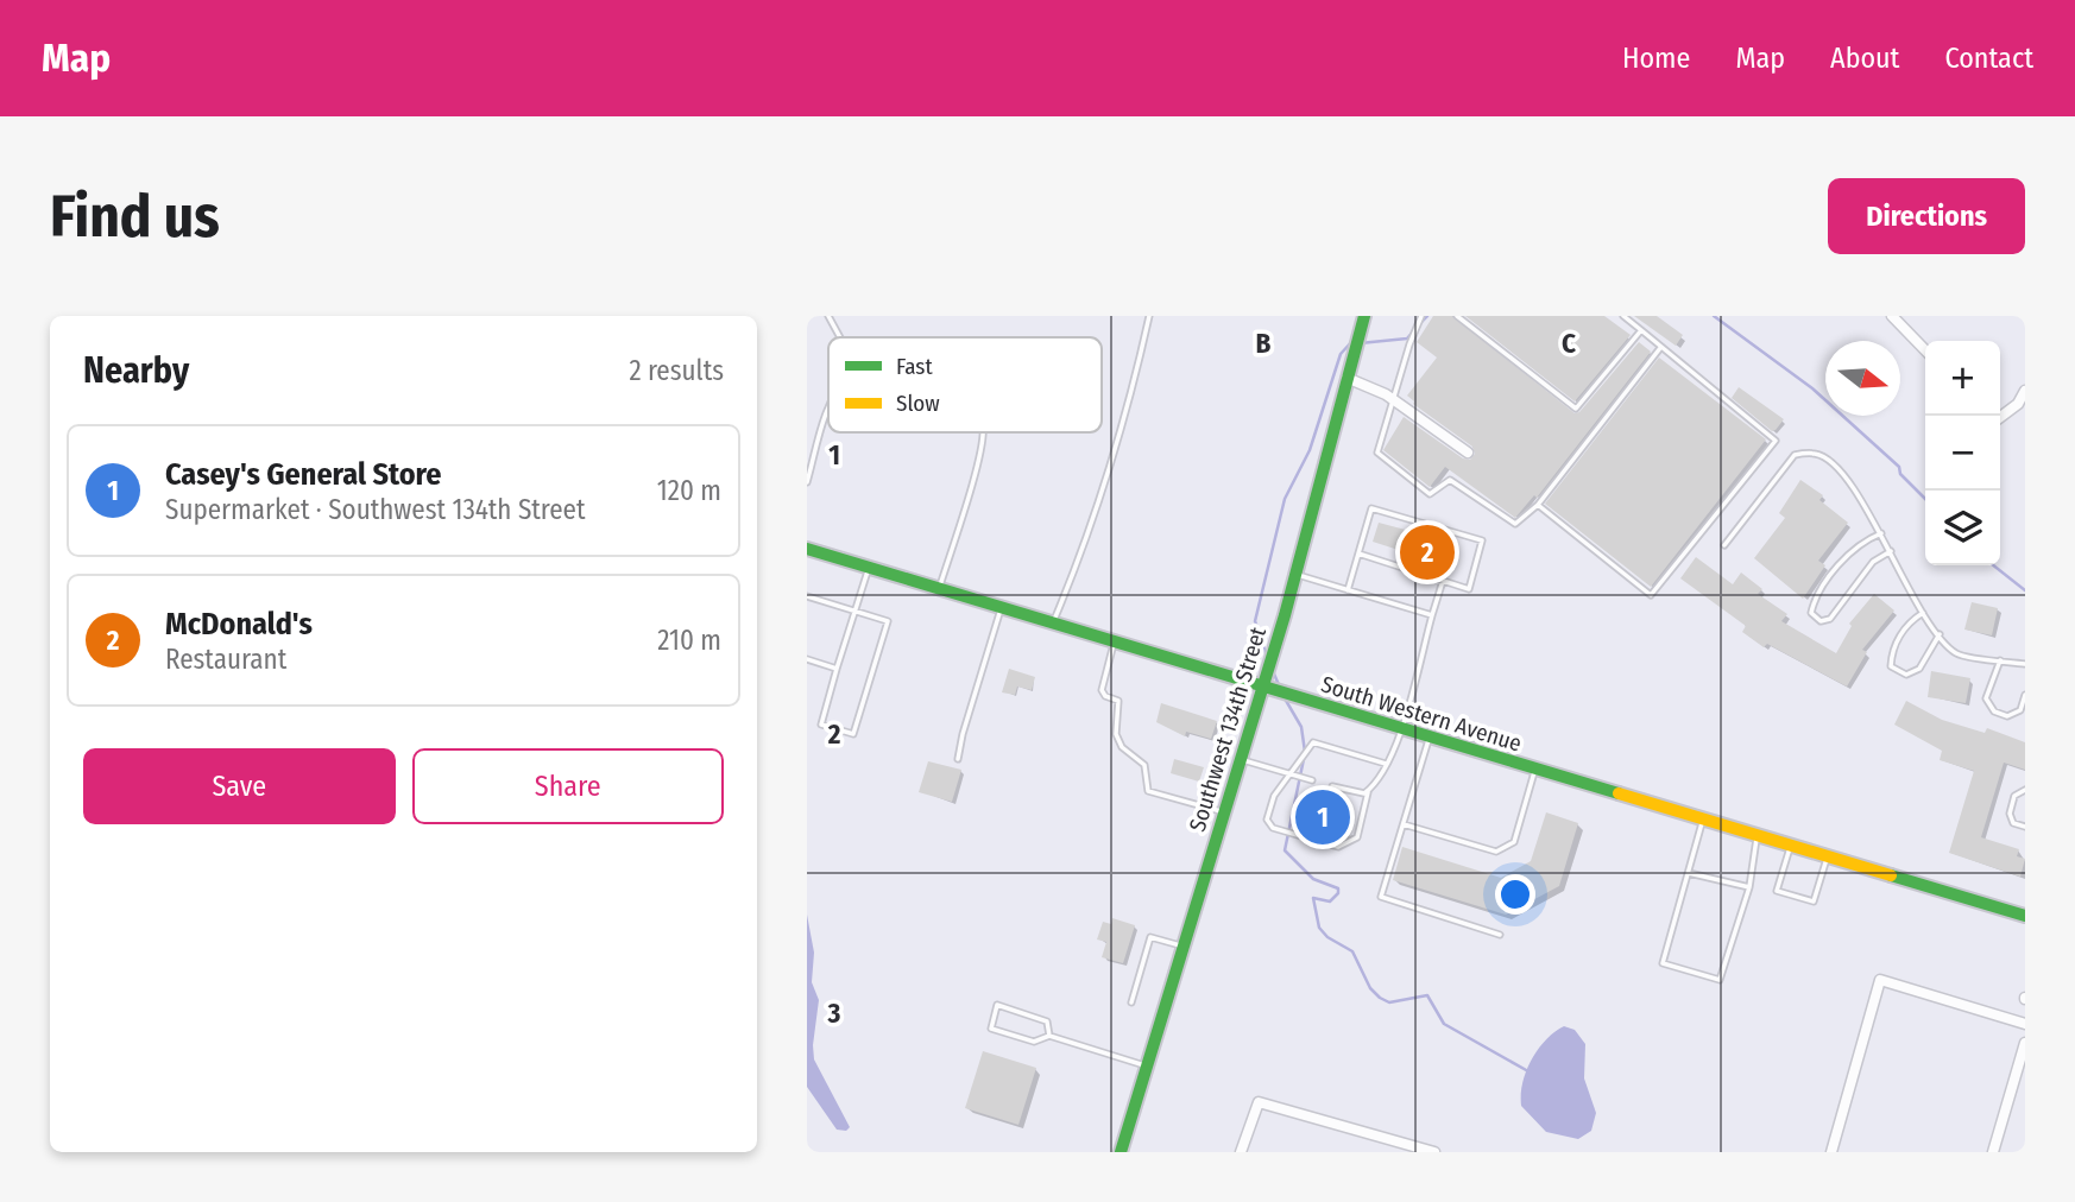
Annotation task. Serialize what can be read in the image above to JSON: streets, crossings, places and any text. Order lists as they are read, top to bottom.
{
  "streets": {
    "main road": ["South Western Avenue", "Southwest 134th Street"]
  },
  "crossings": [
    ["South Western Avenue", "Southwest 134th Street"]
  ],
  "legend": ["Fast", "Slow"],
  "north": "right",
  "page": {
    "header": "Map",
    "nav": [
      "Home",
      "Map",
      "About",
      "Contact"
    ],
    "buttons": [
      "Directions",
      ["Save", "Share"]
    ],
    "title": "Find us",
    "heading": ["Nearby", "2 results"],
    "map_buttons": ["+", "−"],
    "list": [
      {
        "mark": "1",
        "name": "Casey's General Store",
        "note": "Supermarket · Southwest 134th Street",
        "value": "120 m"
      },
      {
        "mark": "2",
        "name": "McDonald's",
        "note": "Restaurant",
        "value": "210 m"
      }
    ],
    "pins": ["2", "1"]
  },
  "grid": {
    "columns": ["B", "C"],
    "rows": ["1", "2", "3"]
  }
}
